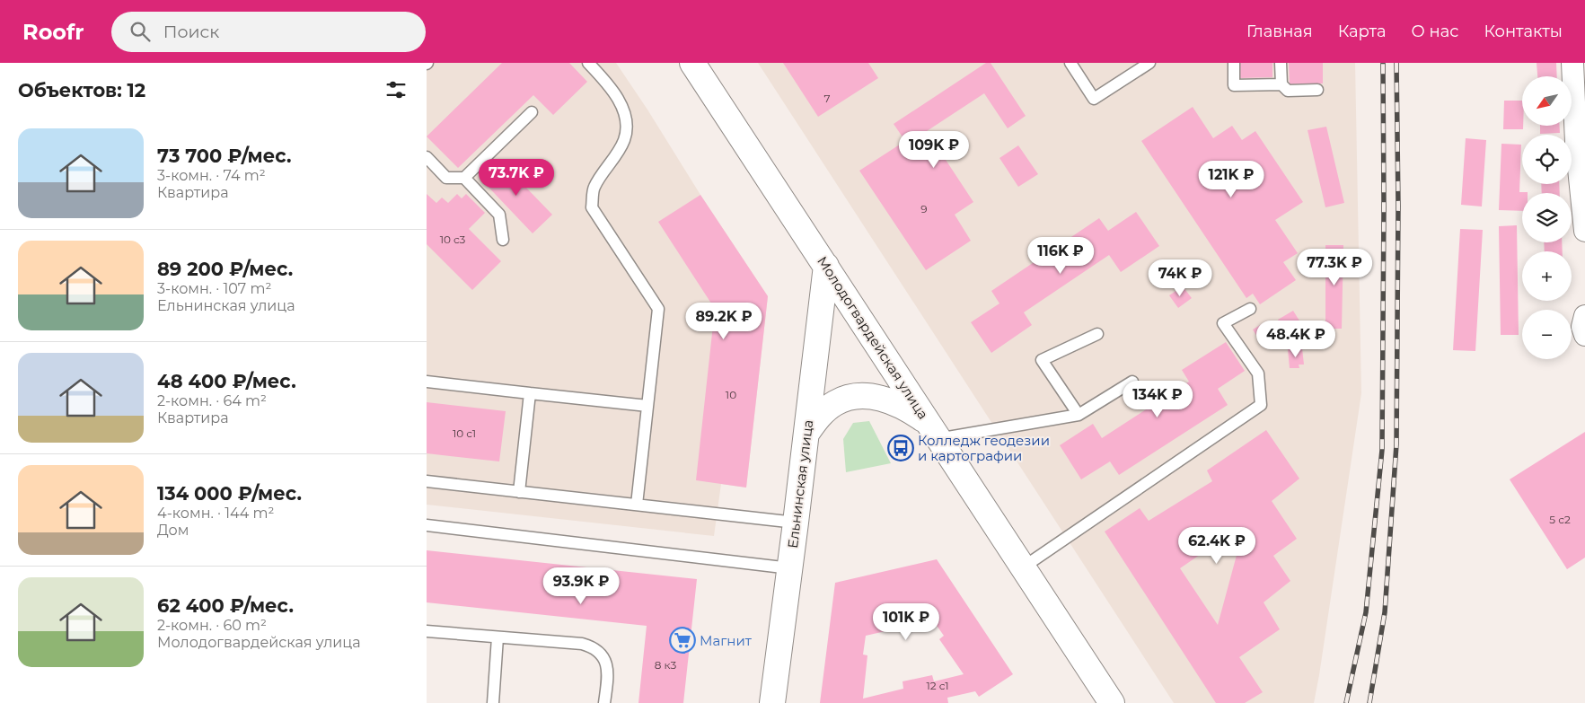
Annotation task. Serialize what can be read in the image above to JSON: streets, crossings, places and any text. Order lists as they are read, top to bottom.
{
  "streets": {
    "street": ["Молодогвардейская улица", "Ельнинская улица"]
  },
  "crossings": [
    ["Молодогвардейская улица", "Ельнинская улица"]
  ],
  "places": {
    "bus stop": ["Колледж геодезии и картографии"],
    "supermarket": ["Магнит"]
  },
  "house_numbers": [
    "7",
    "9",
    "10 с3",
    "10",
    "10 с1",
    "5 с2",
    "8 к3",
    "12 с1"
  ],
  "north": "bottom left",
  "page": {
    "header": "Roofr",
    "search": "Поиск",
    "nav": [
      "Главная",
      "Карта",
      "О нас",
      "Контакты"
    ],
    "heading": "Объектов: 12",
    "map_buttons": ["+", "−"],
    "list": [
      {
        "name": "73 700 ₽/мес.",
        "note": "3-комн. · 74 m² · Квартира"
      },
      {
        "name": "89 200 ₽/мес.",
        "note": "3-комн. · 107 m² · Ельнинская улица"
      },
      {
        "name": "48 400 ₽/мес.",
        "note": "2-комн. · 64 m² · Квартира"
      },
      {
        "name": "134 000 ₽/мес.",
        "note": "4-комн. · 144 m² · Дом"
      },
      {
        "name": "62 400 ₽/мес.",
        "note": "2-комн. · 60 m² · Молодогвардейская улица"
      }
    ],
    "price": [
      "109K ₽",
      "73.7K ₽",
      "121K ₽",
      "116K ₽",
      "77.3K ₽",
      "74K ₽",
      "89.2K ₽",
      "48.4K ₽",
      "134K ₽",
      "62.4K ₽",
      "93.9K ₽",
      "101K ₽"
    ]
  }
}
